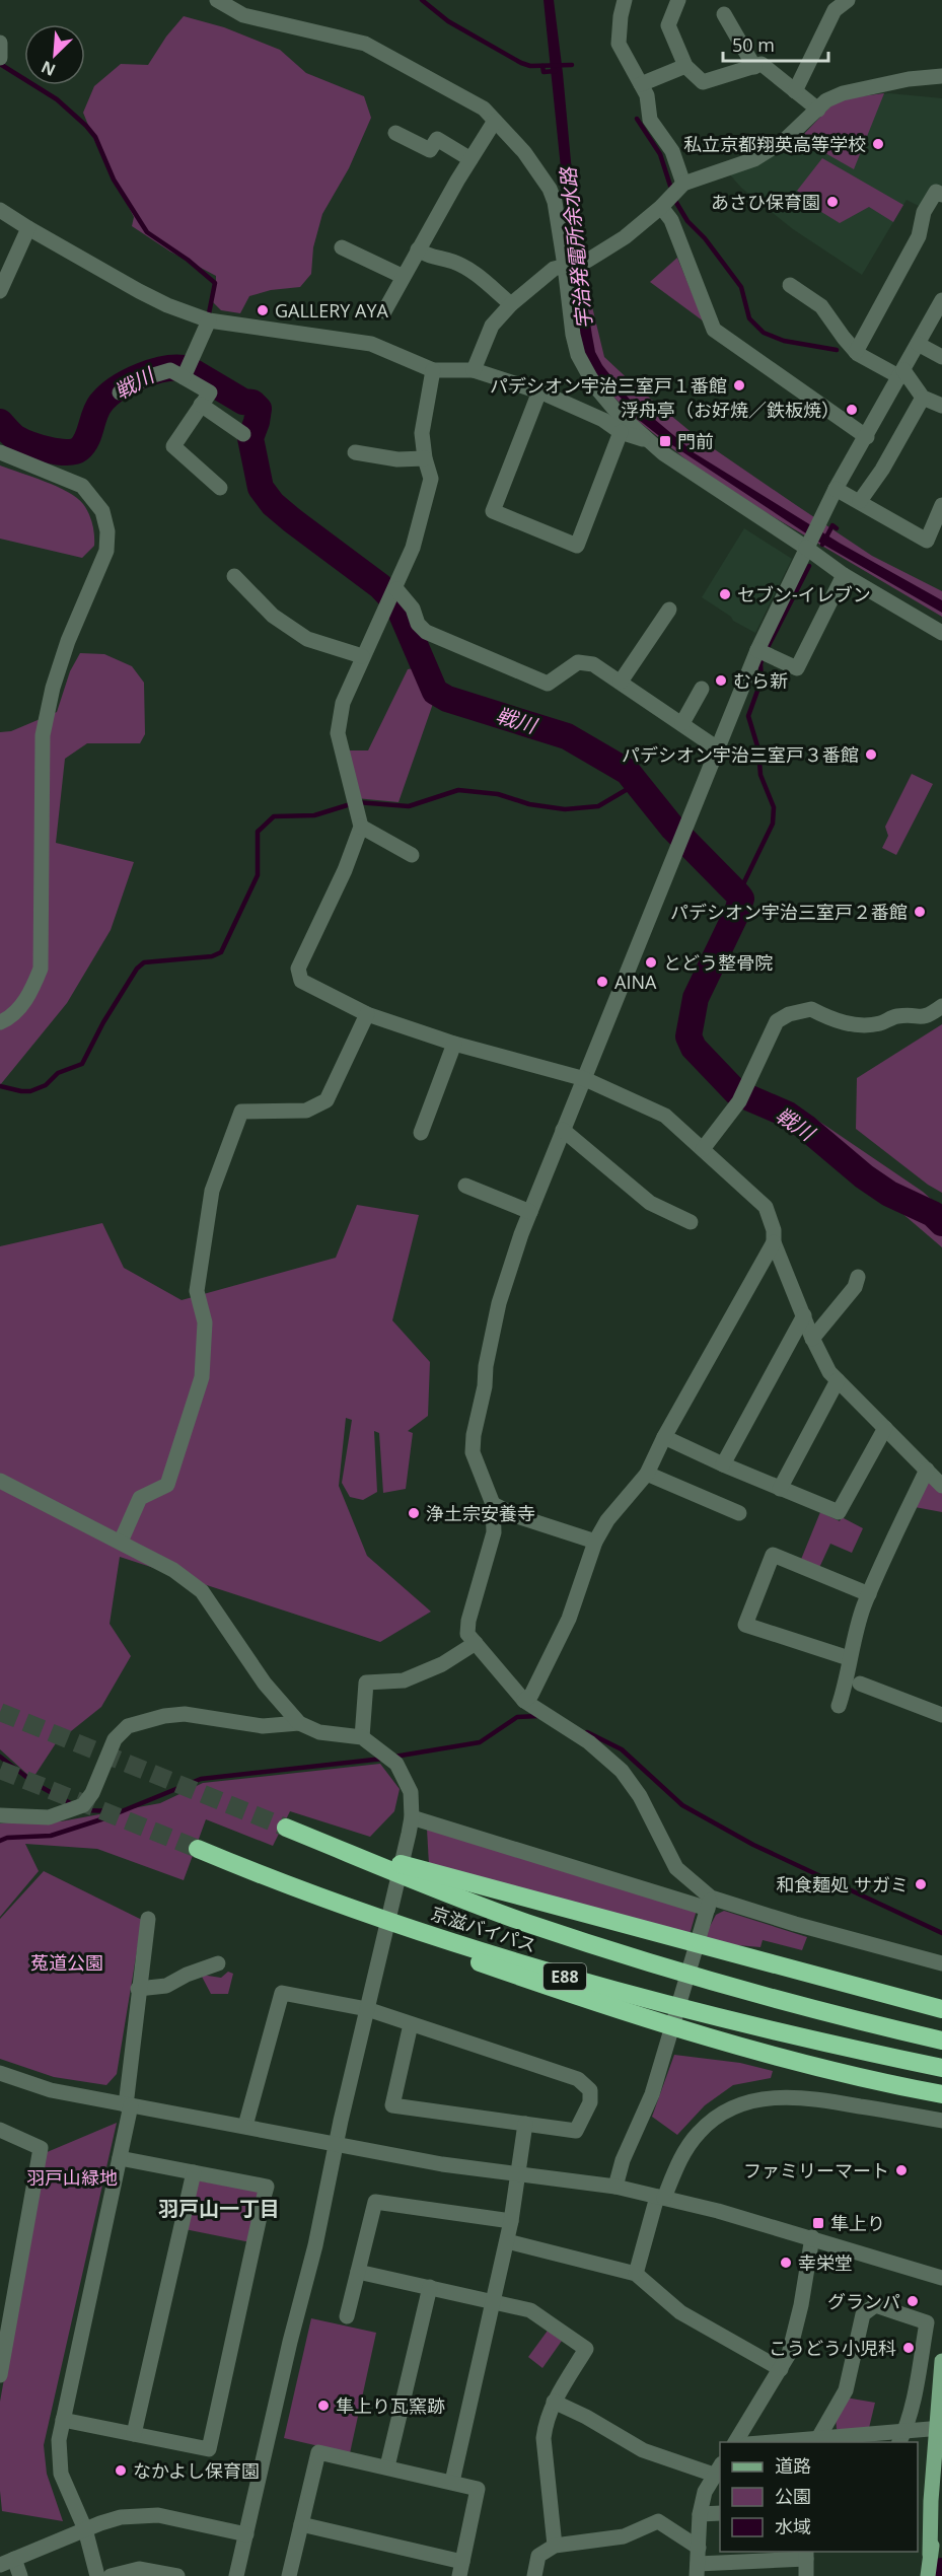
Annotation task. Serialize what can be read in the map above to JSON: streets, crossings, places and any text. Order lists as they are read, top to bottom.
{
  "streets": {
    "highway": ["京滋バイパス", "E88"]
  },
  "districts": ["羽戸山一丁目"],
  "water": ["宇治発電所余水路", "戦川"],
  "parks": ["菟道公園", "羽戸山緑地"],
  "places": {
    "other": [
      "私立京都翔英高等学校",
      "あさひ保育園",
      "GALLERY AYA",
      "パデシオン宇治三室戸１番館",
      "浮舟亭（お好焼／鉄板焼）",
      "セブン-イレブン",
      "むら新",
      "パデシオン宇治三室戸３番館",
      "パデシオン宇治三室戸２番館",
      "とどう整骨院",
      "AINA",
      "浄土宗安養寺",
      "和食麺処 サガミ",
      "ファミリーマート",
      "幸栄堂",
      "グランパ",
      "こうどう小児科",
      "隼上り瓦窯跡",
      "なかよし保育園"
    ],
    "transit": ["門前", "隼上り"]
  },
  "legend": ["道路", "公園", "水域"],
  "scale_bar": "50 m",
  "north": "bottom left"
}
